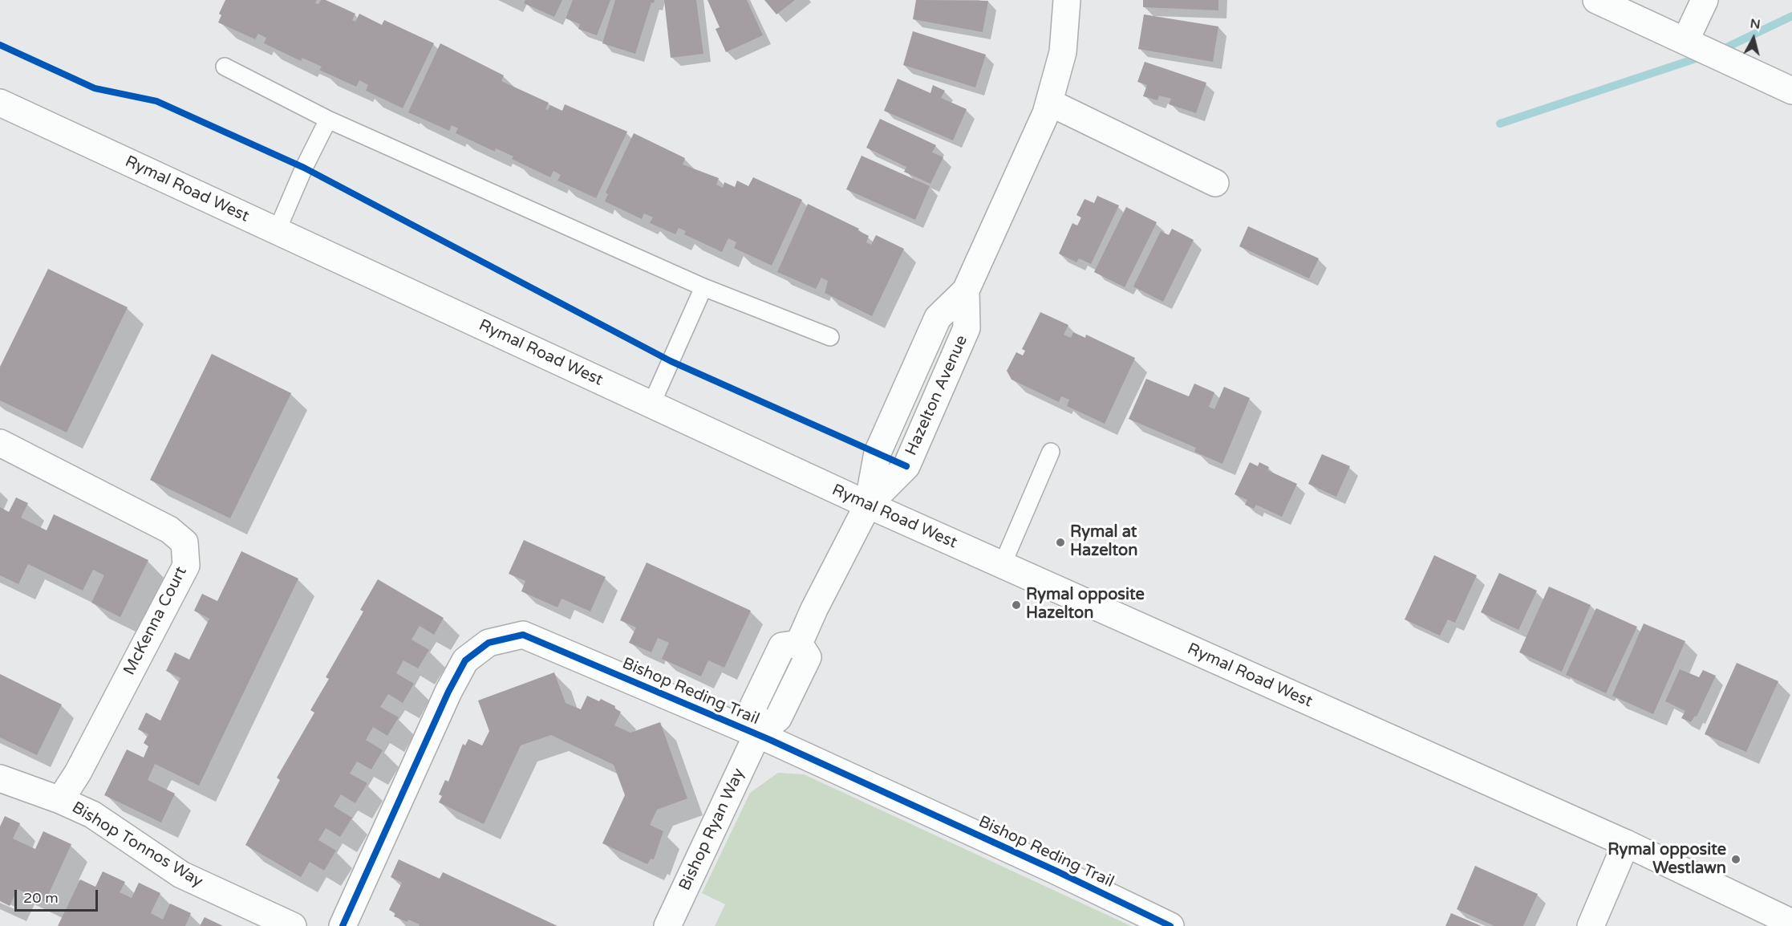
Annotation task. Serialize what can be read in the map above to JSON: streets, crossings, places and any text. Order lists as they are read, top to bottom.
{
  "streets": {
    "street": [
      "Rymal Road West",
      "Hazelton Avenue",
      "McKenna Court",
      "Bishop Reding Trail",
      "Bishop Ryan Way",
      "Bishop Tonnos Way"
    ]
  },
  "crossings": [
    ["Rymal Road West", "Hazelton Avenue"],
    ["Rymal Road West", "Bishop Ryan Way"],
    ["Hazelton Avenue", "Bishop Ryan Way"],
    ["McKenna Court", "Bishop Tonnos Way"],
    ["Bishop Reding Trail", "Bishop Ryan Way"]
  ],
  "places": ["Rymal at Hazelton", "Rymal opposite Hazelton", "Rymal opposite Westlawn"],
  "scale_bar": "20 m",
  "north": "top"
}
